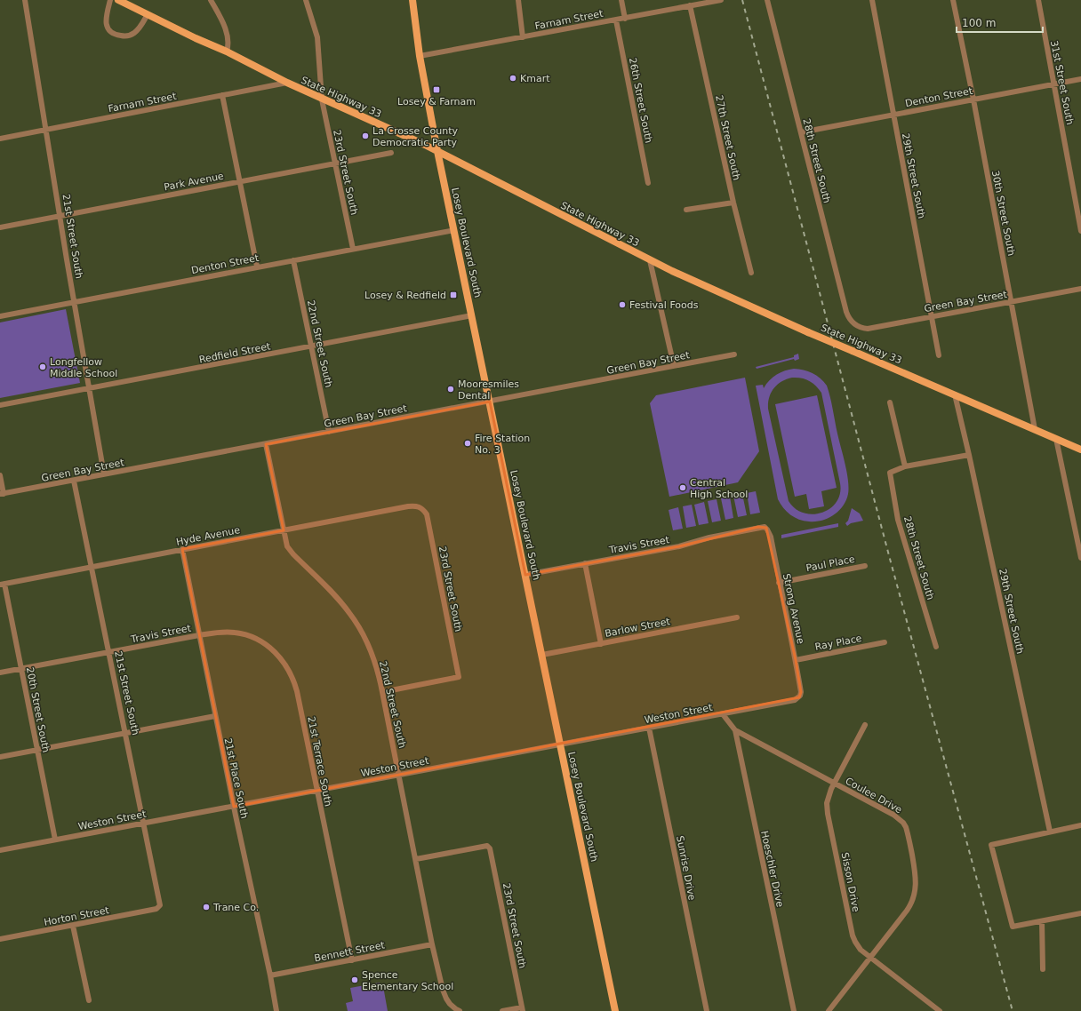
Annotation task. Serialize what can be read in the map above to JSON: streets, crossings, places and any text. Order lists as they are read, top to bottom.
{
  "streets": {
    "main road": ["State Highway 33", "Losey Boulevard South"],
    "street": [
      "Farnam Street",
      "31st Street South",
      "Denton Street",
      "26th Street South",
      "27th Street South",
      "28th Street South",
      "23rd Street South",
      "29th Street South",
      "Park Avenue",
      "30th Street South",
      "21st Street South",
      "Green Bay Street",
      "22nd Street South",
      "Redfield Street",
      "Hyde Avenue",
      "Travis Street",
      "Paul Place",
      "Strong Avenue",
      "Barlow Street",
      "Ray Place",
      "20th Street South",
      "Weston Street",
      "21st Terrace South",
      "21st Place South",
      "Coulee Drive",
      "Sunrise Drive",
      "Hoeschler Drive",
      "Sisson Drive",
      "Horton Street",
      "Bennett Street"
    ]
  },
  "crossings": [
    ["Farnam Street", "State Highway 33"],
    ["Farnam Street", "26th Street South"],
    ["Farnam Street", "27th Street South"],
    ["Farnam Street", "21st Street South"],
    ["Farnam Street", "Losey Boulevard South"],
    ["31st Street South", "Denton Street"],
    ["State Highway 33", "23rd Street South"],
    ["State Highway 33", "29th Street South"],
    ["State Highway 33", "30th Street South"],
    ["State Highway 33", "Losey Boulevard South"],
    ["Denton Street", "28th Street South"],
    ["Denton Street", "23rd Street South"],
    ["Denton Street", "29th Street South"],
    ["Denton Street", "30th Street South"],
    ["Denton Street", "21st Street South"],
    ["Denton Street", "Losey Boulevard South"],
    ["Denton Street", "22nd Street South"],
    ["28th Street South", "Green Bay Street"],
    ["23rd Street South", "Park Avenue"],
    ["23rd Street South", "22nd Street South"],
    ["23rd Street South", "Hyde Avenue"],
    ["29th Street South", "Green Bay Street"],
    ["Park Avenue", "21st Street South"],
    ["30th Street South", "Green Bay Street"],
    ["21st Street South", "Green Bay Street"],
    ["21st Street South", "Redfield Street"],
    ["21st Street South", "Hyde Avenue"],
    ["21st Street South", "Travis Street"],
    ["21st Street South", "Weston Street"],
    ["21st Street South", "Horton Street"],
    ["Losey Boulevard South", "Green Bay Street"],
    ["Losey Boulevard South", "Redfield Street"],
    ["Losey Boulevard South", "Travis Street"],
    ["Losey Boulevard South", "Barlow Street"],
    ["Losey Boulevard South", "Weston Street"],
    ["Green Bay Street", "22nd Street South"],
    ["22nd Street South", "Redfield Street"],
    ["22nd Street South", "Hyde Avenue"],
    ["22nd Street South", "Weston Street"],
    ["22nd Street South", "Bennett Street"],
    ["Hyde Avenue", "20th Street South"],
    ["Hyde Avenue", "21st Place South"],
    ["Travis Street", "Strong Avenue"],
    ["Travis Street", "20th Street South"],
    ["Travis Street", "21st Terrace South"],
    ["Travis Street", "21st Place South"],
    ["Paul Place", "Strong Avenue"],
    ["Strong Avenue", "Ray Place"],
    ["Strong Avenue", "Weston Street"],
    ["20th Street South", "Weston Street"],
    ["Weston Street", "21st Terrace South"],
    ["Weston Street", "21st Place South"],
    ["Weston Street", "Coulee Drive"],
    ["Weston Street", "Sunrise Drive"],
    ["21st Terrace South", "21st Place South"],
    ["21st Terrace South", "Bennett Street"],
    ["21st Place South", "Bennett Street"],
    ["Coulee Drive", "Hoeschler Drive"],
    ["Coulee Drive", "Sisson Drive"]
  ],
  "places": {
    "other": [
      "Kmart",
      "La Crosse County Democratic Party",
      "Festival Foods",
      "Longfellow Middle School",
      "Mooresmiles Dental",
      "Fire Station No. 3",
      "Central High School",
      "Trane Co.",
      "Spence Elementary School"
    ],
    "transit": ["Losey & Farnam", "Losey & Redfield"]
  },
  "scale_bar": "100 m"
}
